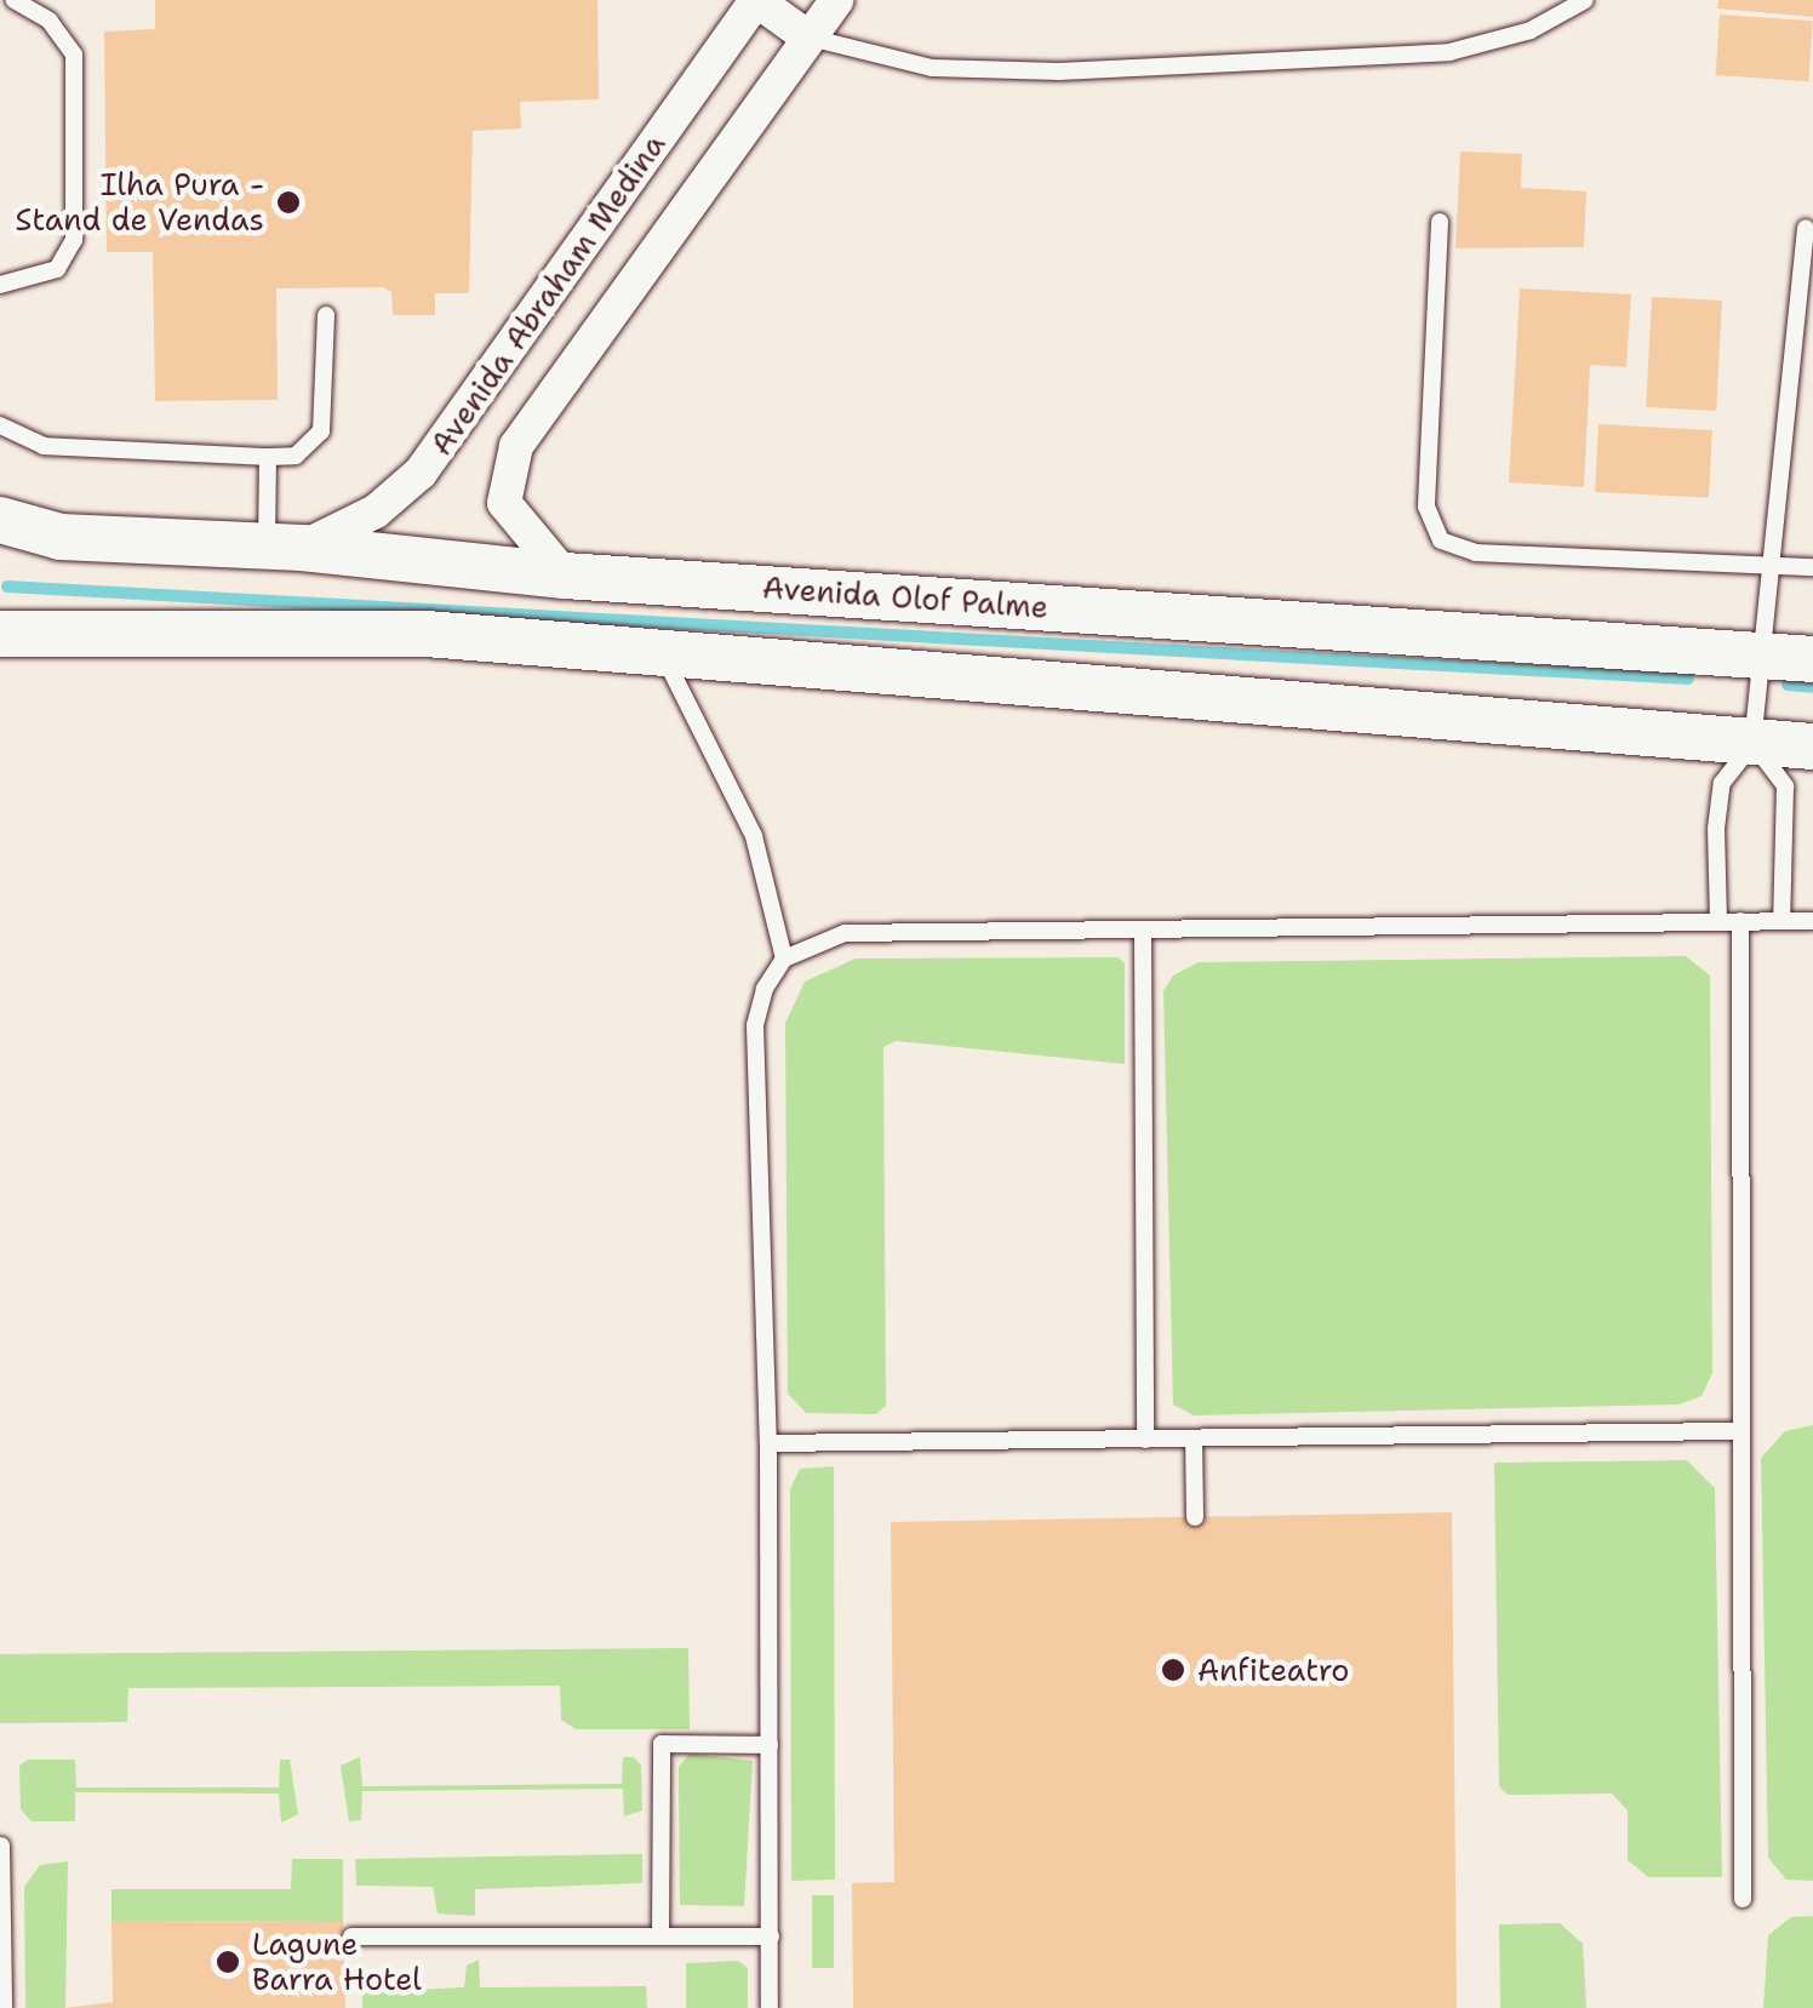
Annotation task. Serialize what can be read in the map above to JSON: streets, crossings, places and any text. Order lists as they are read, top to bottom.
{
  "streets": {
    "street": ["Avenida Abraham Medina", "Avenida Olof Palme"]
  },
  "crossings": [
    ["Avenida Abraham Medina", "Avenida Olof Palme"]
  ],
  "places": ["Ilha Pura - Stand de Vendas", "Anfiteatro", "Lagune Barra Hotel"]
}
